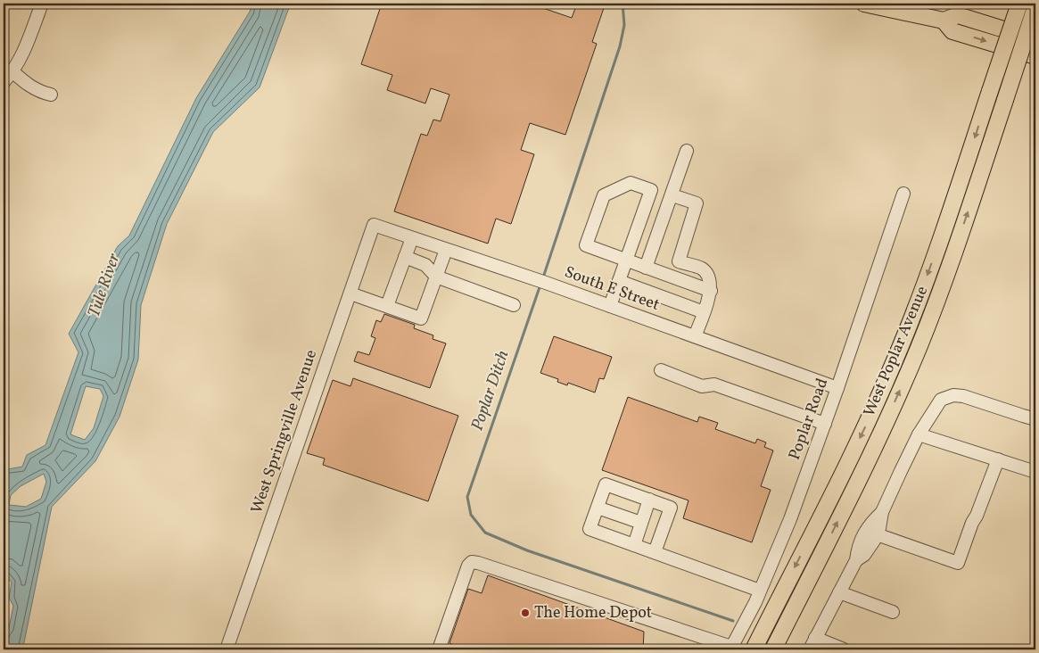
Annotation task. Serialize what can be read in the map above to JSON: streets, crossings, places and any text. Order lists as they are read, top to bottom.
{
  "streets": {
    "main road": ["West Poplar Avenue"],
    "street": ["South E Street", "Poplar Road", "West Springville Avenue"]
  },
  "crossings": [
    ["South E Street", "Poplar Road"],
    ["South E Street", "West Springville Avenue"]
  ],
  "water": ["Tule River", "Poplar Ditch"],
  "places": ["The Home Depot"]
}
